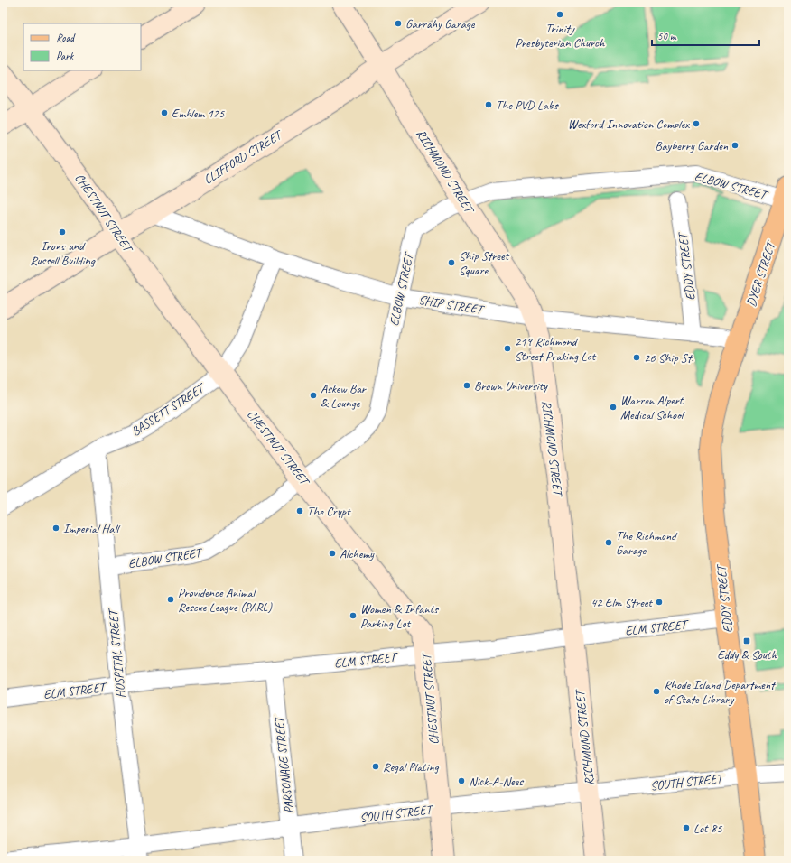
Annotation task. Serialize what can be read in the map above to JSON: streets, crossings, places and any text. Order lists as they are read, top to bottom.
{
  "streets": {
    "main road": ["EDDY STREET", "DYER STREET"],
    "street": [
      "CLIFFORD STREET",
      "RICHMOND STREET",
      "ELBOW STREET",
      "CHESTNUT STREET",
      "SHIP STREET",
      "BASSETT STREET",
      "ELM STREET",
      "HOSPITAL STREET",
      "PARSONAGE STREET",
      "SOUTH STREET"
    ]
  },
  "crossings": [
    ["CLIFFORD STREET", "RICHMOND STREET"],
    ["CLIFFORD STREET", "CHESTNUT STREET"],
    ["CLIFFORD STREET", "SHIP STREET"],
    ["RICHMOND STREET", "ELBOW STREET"],
    ["RICHMOND STREET", "SHIP STREET"],
    ["RICHMOND STREET", "ELM STREET"],
    ["RICHMOND STREET", "SOUTH STREET"],
    ["ELBOW STREET", "CHESTNUT STREET"],
    ["ELBOW STREET", "DYER STREET"],
    ["ELBOW STREET", "SHIP STREET"],
    ["ELBOW STREET", "HOSPITAL STREET"],
    ["CHESTNUT STREET", "BASSETT STREET"],
    ["CHESTNUT STREET", "ELM STREET"],
    ["CHESTNUT STREET", "SOUTH STREET"],
    ["EDDY STREET", "DYER STREET"],
    ["EDDY STREET", "SHIP STREET"],
    ["EDDY STREET", "ELM STREET"],
    ["EDDY STREET", "SOUTH STREET"],
    ["DYER STREET", "SHIP STREET"],
    ["SHIP STREET", "BASSETT STREET"],
    ["BASSETT STREET", "HOSPITAL STREET"],
    ["ELM STREET", "HOSPITAL STREET"],
    ["ELM STREET", "PARSONAGE STREET"],
    ["HOSPITAL STREET", "SOUTH STREET"],
    ["PARSONAGE STREET", "SOUTH STREET"]
  ],
  "places": {
    "other": [
      "Trinity Presbyterian Church",
      "Garrahy Garage",
      "The PVD Labs",
      "Emblem 125",
      "Wexford Innovation Complex",
      "Bayberry Garden",
      "Irons and Russell Building",
      "Ship Street Square",
      "219 Richmond Street Praking Lot",
      "26 Ship St.",
      "Brown University",
      "Askew Bar & Lounge",
      "Warren Alpert Medical School",
      "The Crypt",
      "Imperial Hall",
      "The Richmond Garage",
      "Alchemy",
      "Providence Animal Rescue League (PARL)",
      "42 Elm Street",
      "Women & Infants Parking Lot",
      "Rhode Island Department of State Library",
      "Regal Plating",
      "Nick-A-Nees",
      "Lot 85"
    ],
    "transit": ["Eddy & South"]
  },
  "legend": ["Road", "Park"],
  "scale_bar": "50 m"
}
